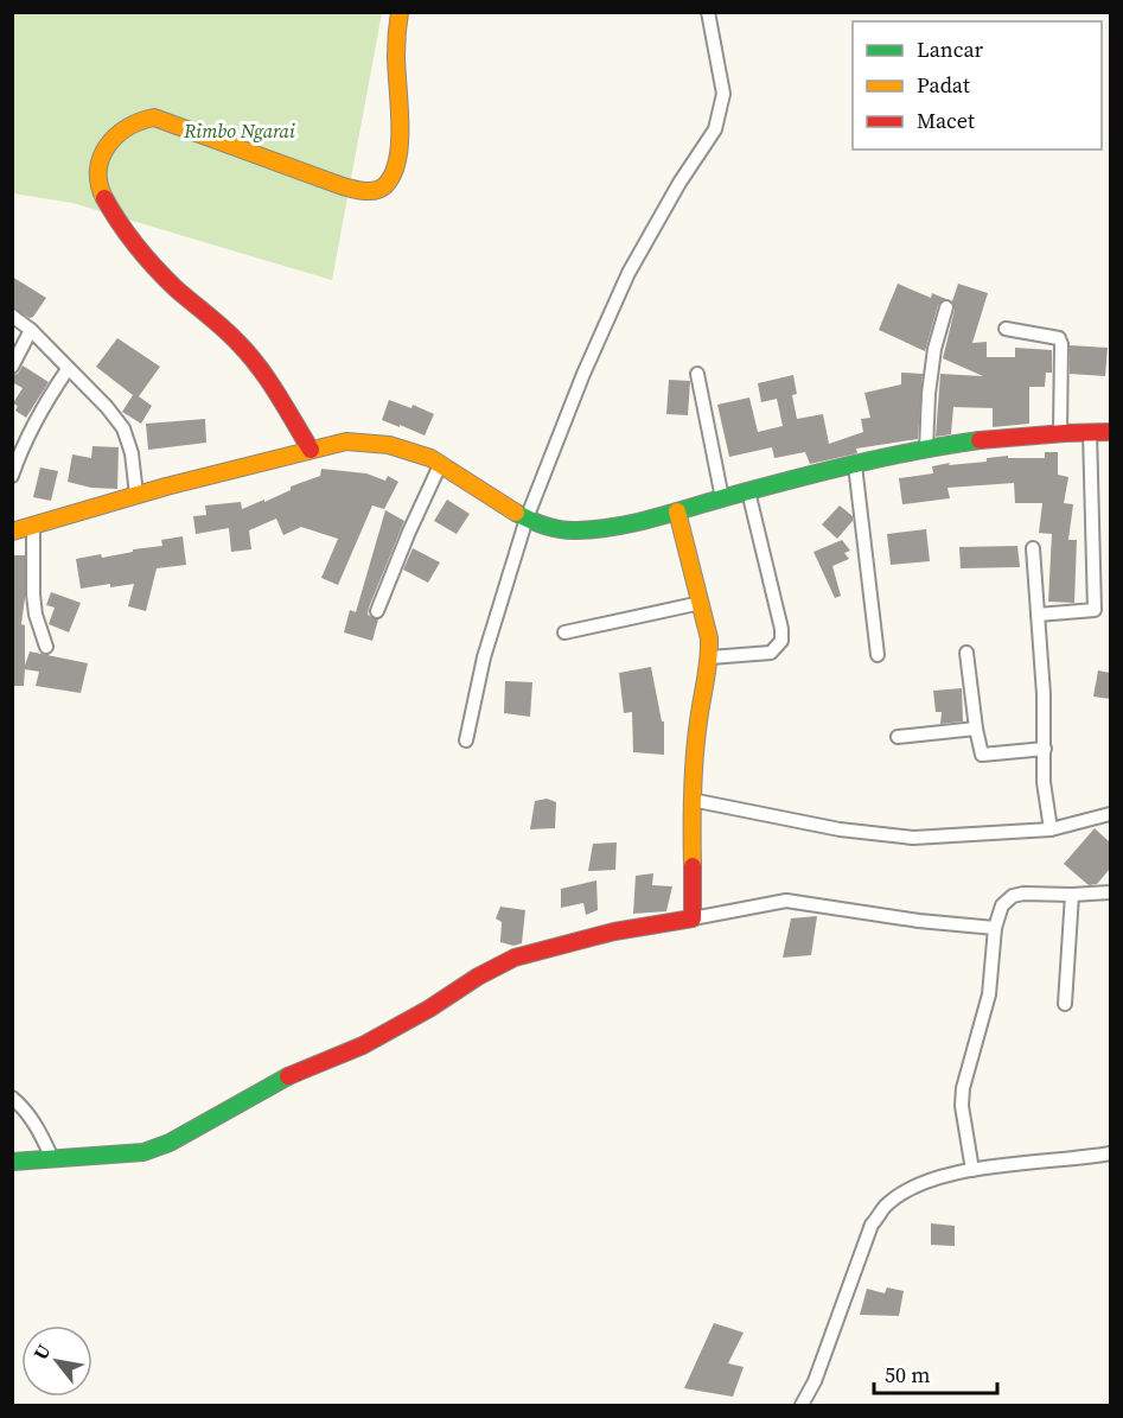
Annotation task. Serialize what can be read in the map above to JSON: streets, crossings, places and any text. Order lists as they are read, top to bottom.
{
  "parks": ["Rimbo Ngarai"],
  "legend": ["Lancar", "Padat", "Macet"],
  "scale_bar": "50 m",
  "north": "top left"
}
